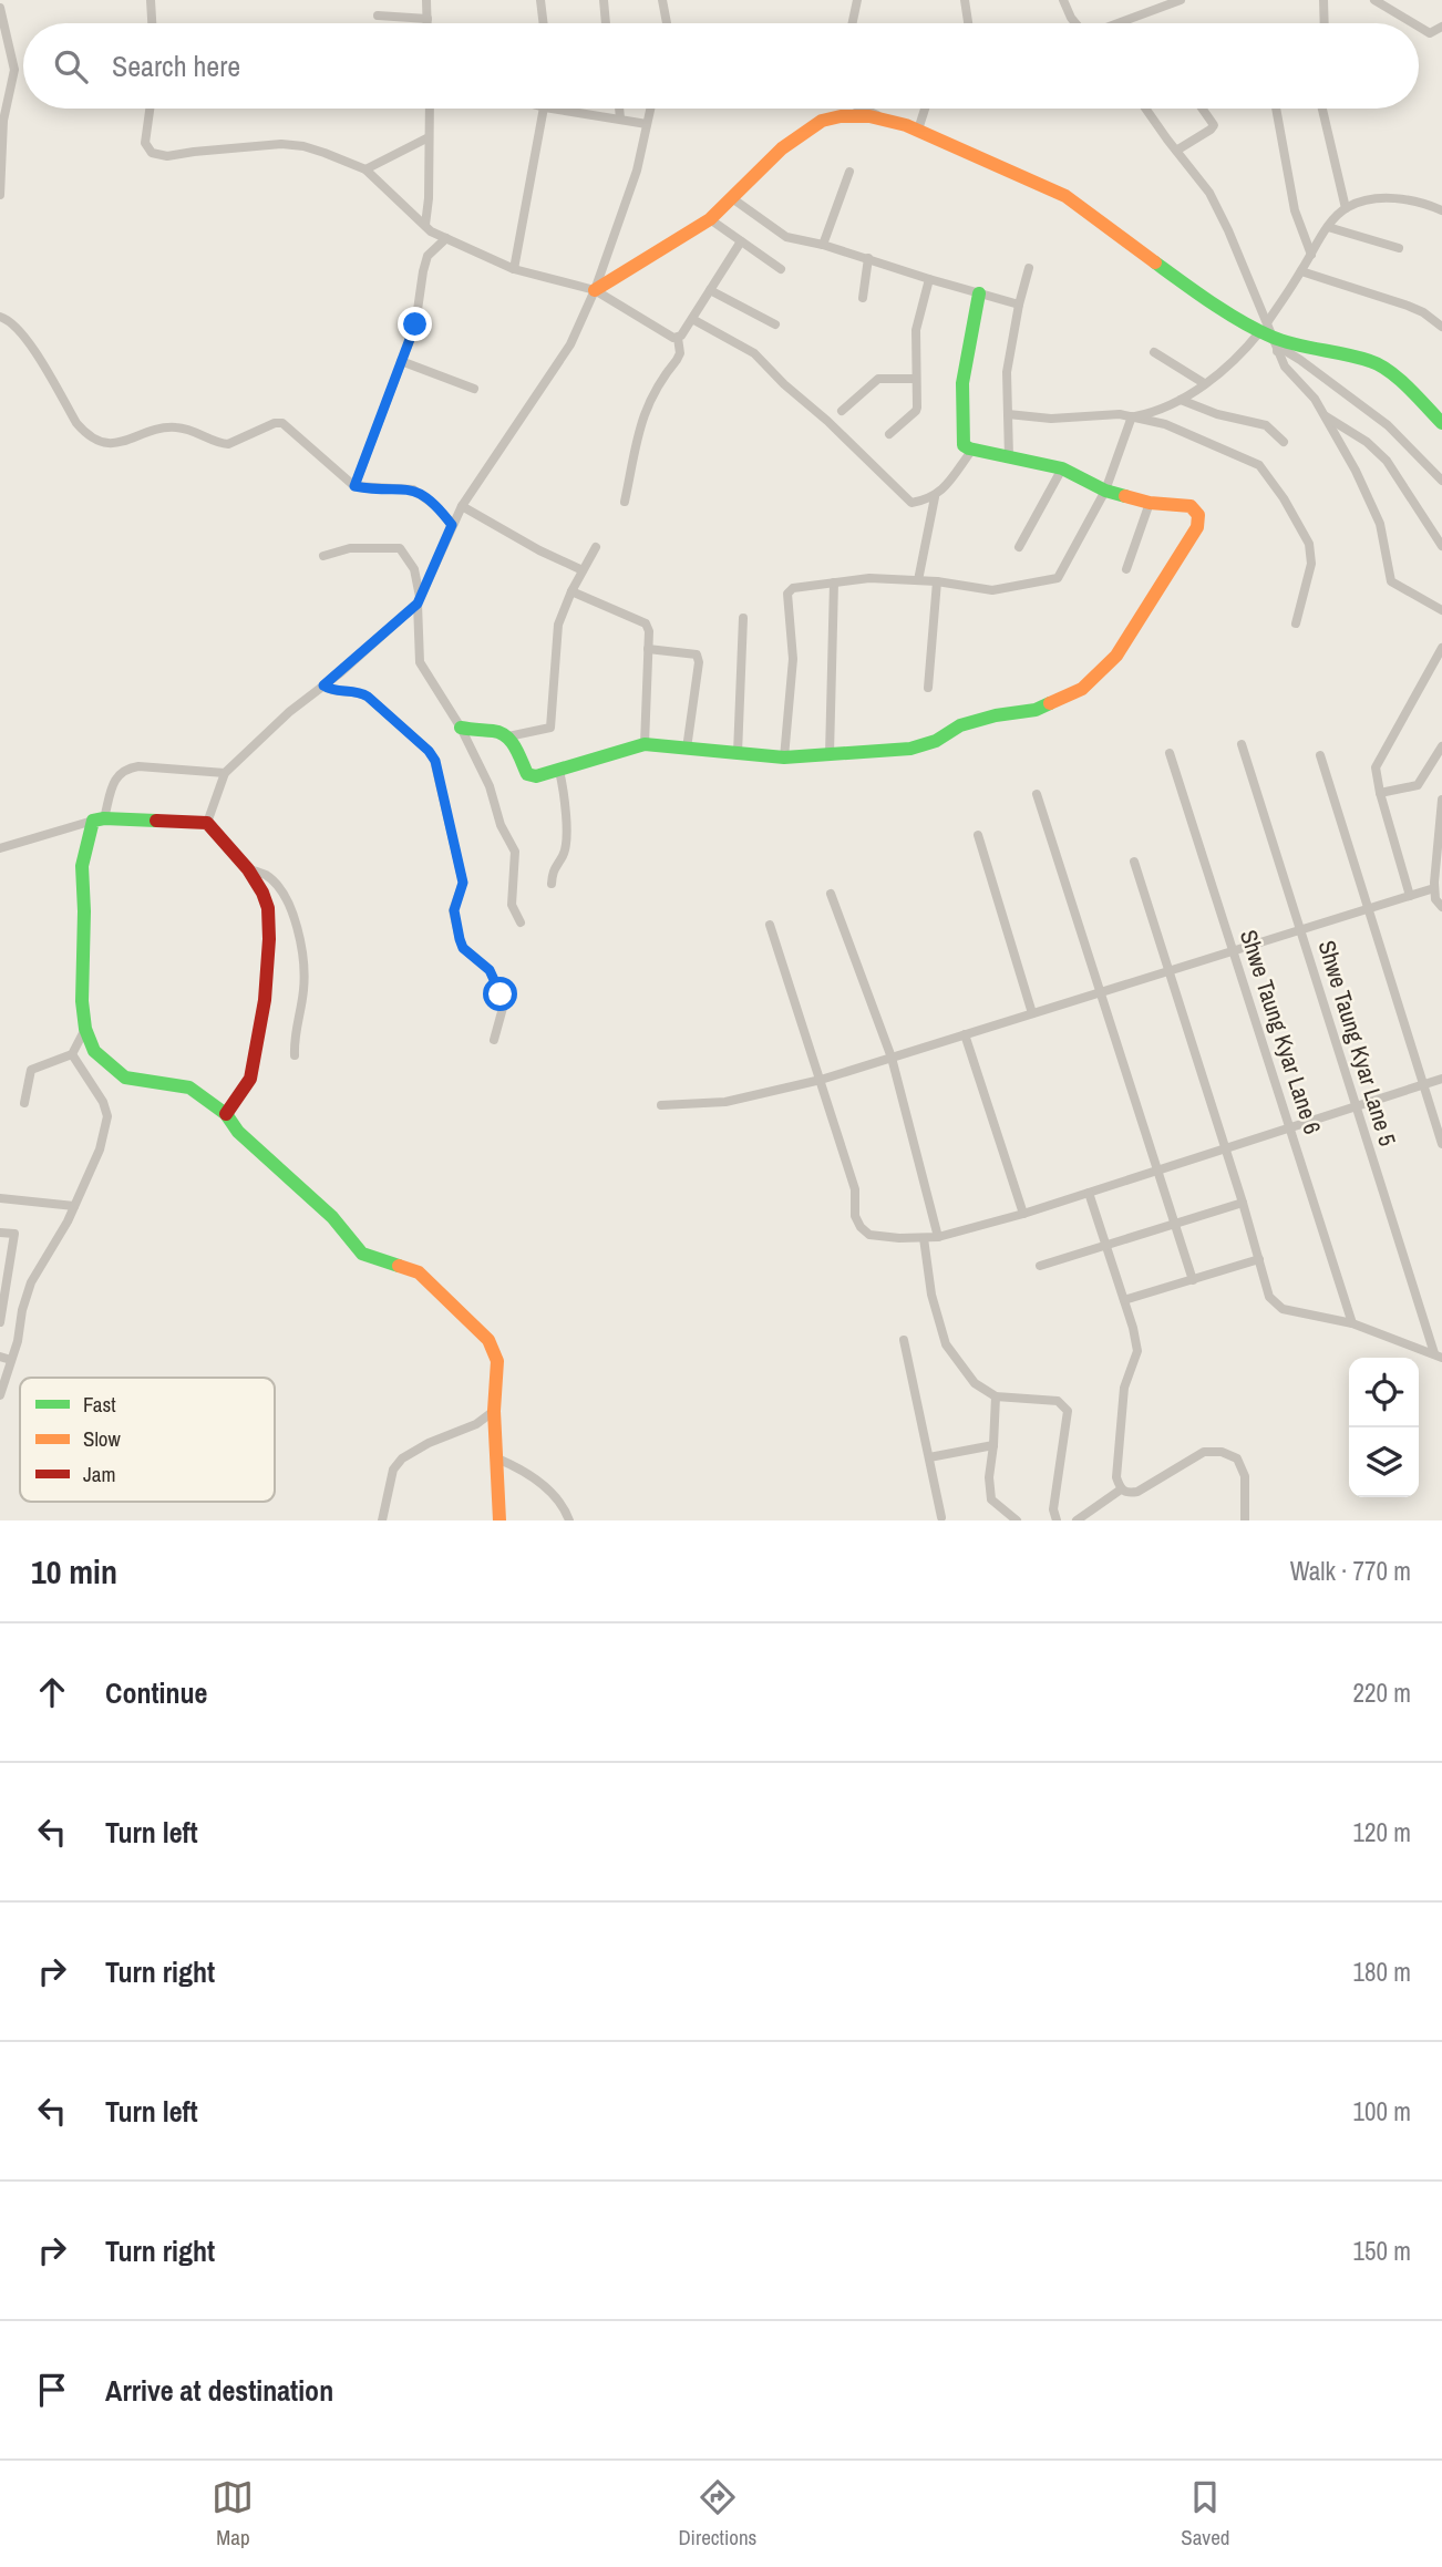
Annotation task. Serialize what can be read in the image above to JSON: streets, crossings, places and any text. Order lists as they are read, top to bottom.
{
  "streets": {
    "street": ["Shwe Taung Kyar Lane 6", "Shwe Taung Kyar Lane 5"]
  },
  "legend": ["Fast", "Slow", "Jam"],
  "page": {
    "search": "Search here",
    "heading": ["10 min", "Walk · 770 m"],
    "list": [
      ["Continue", "220 m"],
      ["Turn left", "120 m"],
      ["Turn right", "180 m"],
      ["Turn left", "100 m"],
      ["Turn right", "150 m"],
      "Arrive at destination"
    ],
    "nav": ["Map", "Directions", "Saved"]
  }
}
